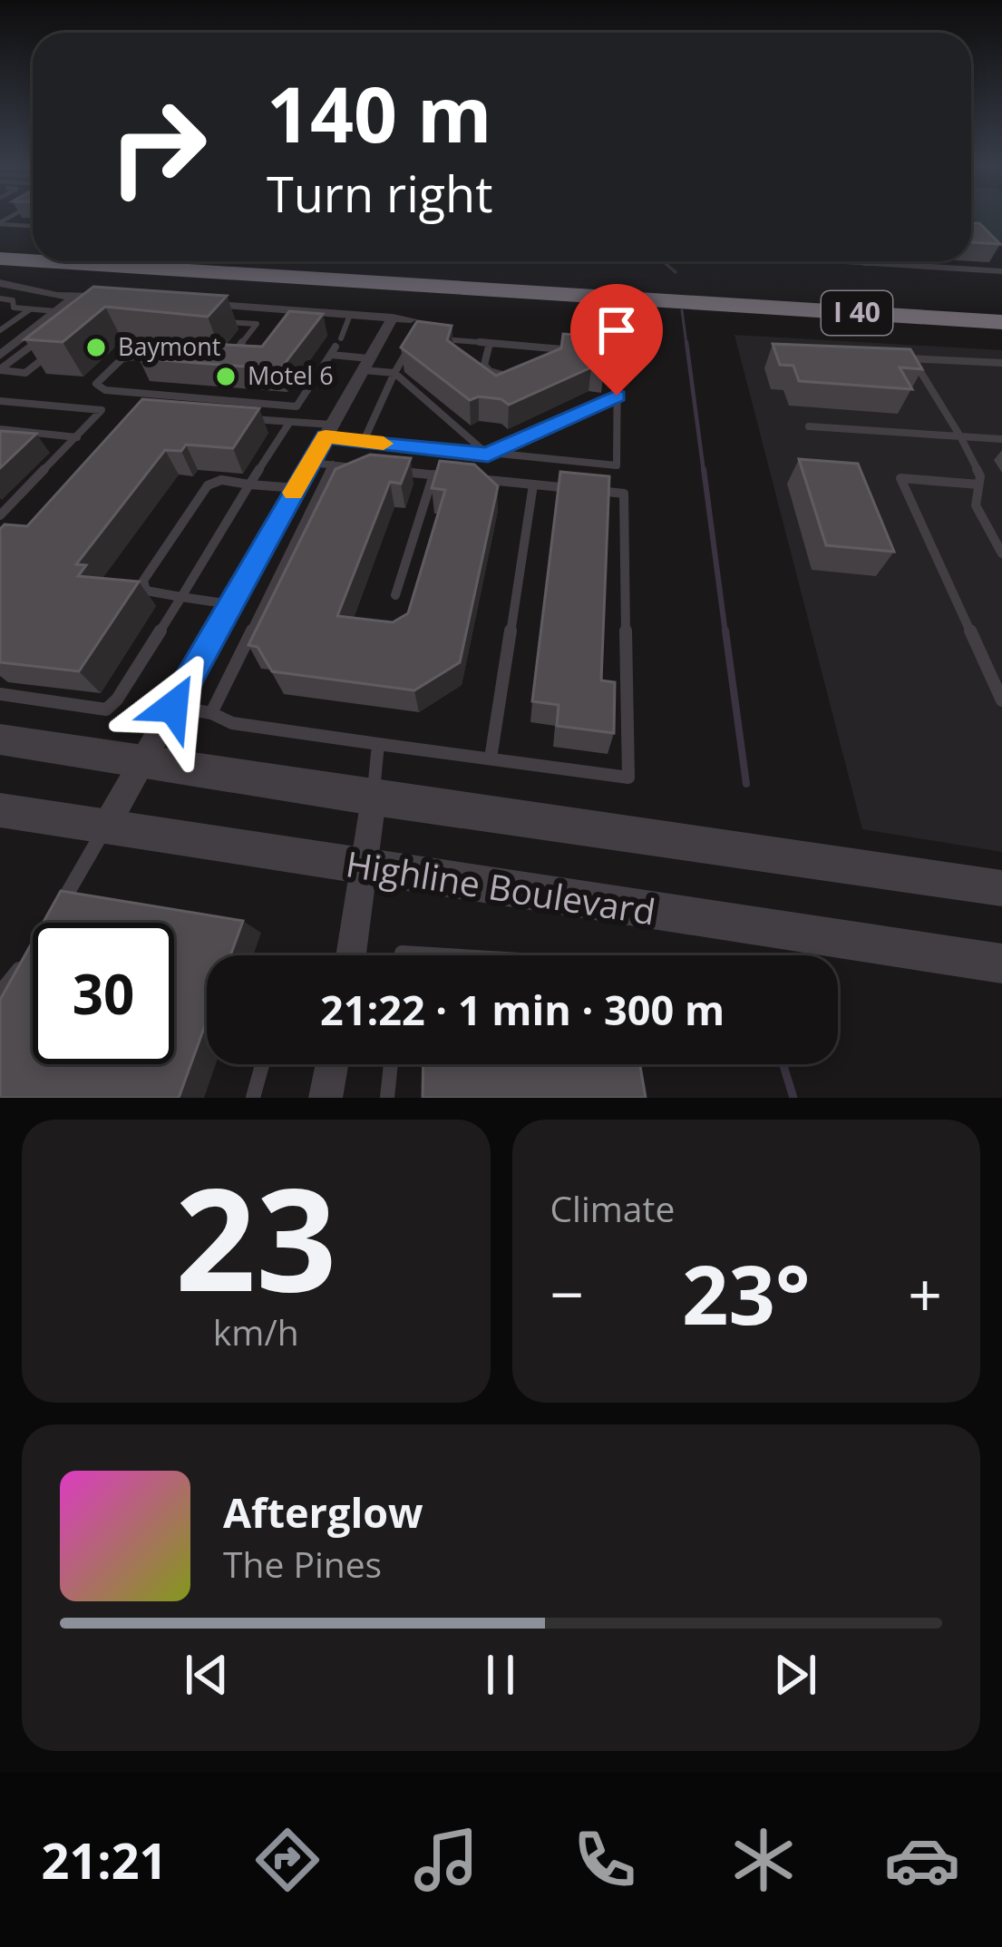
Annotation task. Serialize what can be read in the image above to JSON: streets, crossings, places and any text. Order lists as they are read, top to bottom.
{
  "streets": {
    "highway": ["I 40"],
    "street": ["Highline Boulevard"]
  },
  "places": ["Baymont", "Motel 6"],
  "page": {
    "turn": ["140 m", "Turn right"],
    "limit": "30",
    "trip": "21:22 · 1 min · 300 m",
    "tile": [
      ["23", "km/h"],
      "Climate"
    ],
    "heat": ["−", "23°", "+"],
    "song": ["Afterglow", "The Pines"],
    "tabs": "21:21"
  }
}
